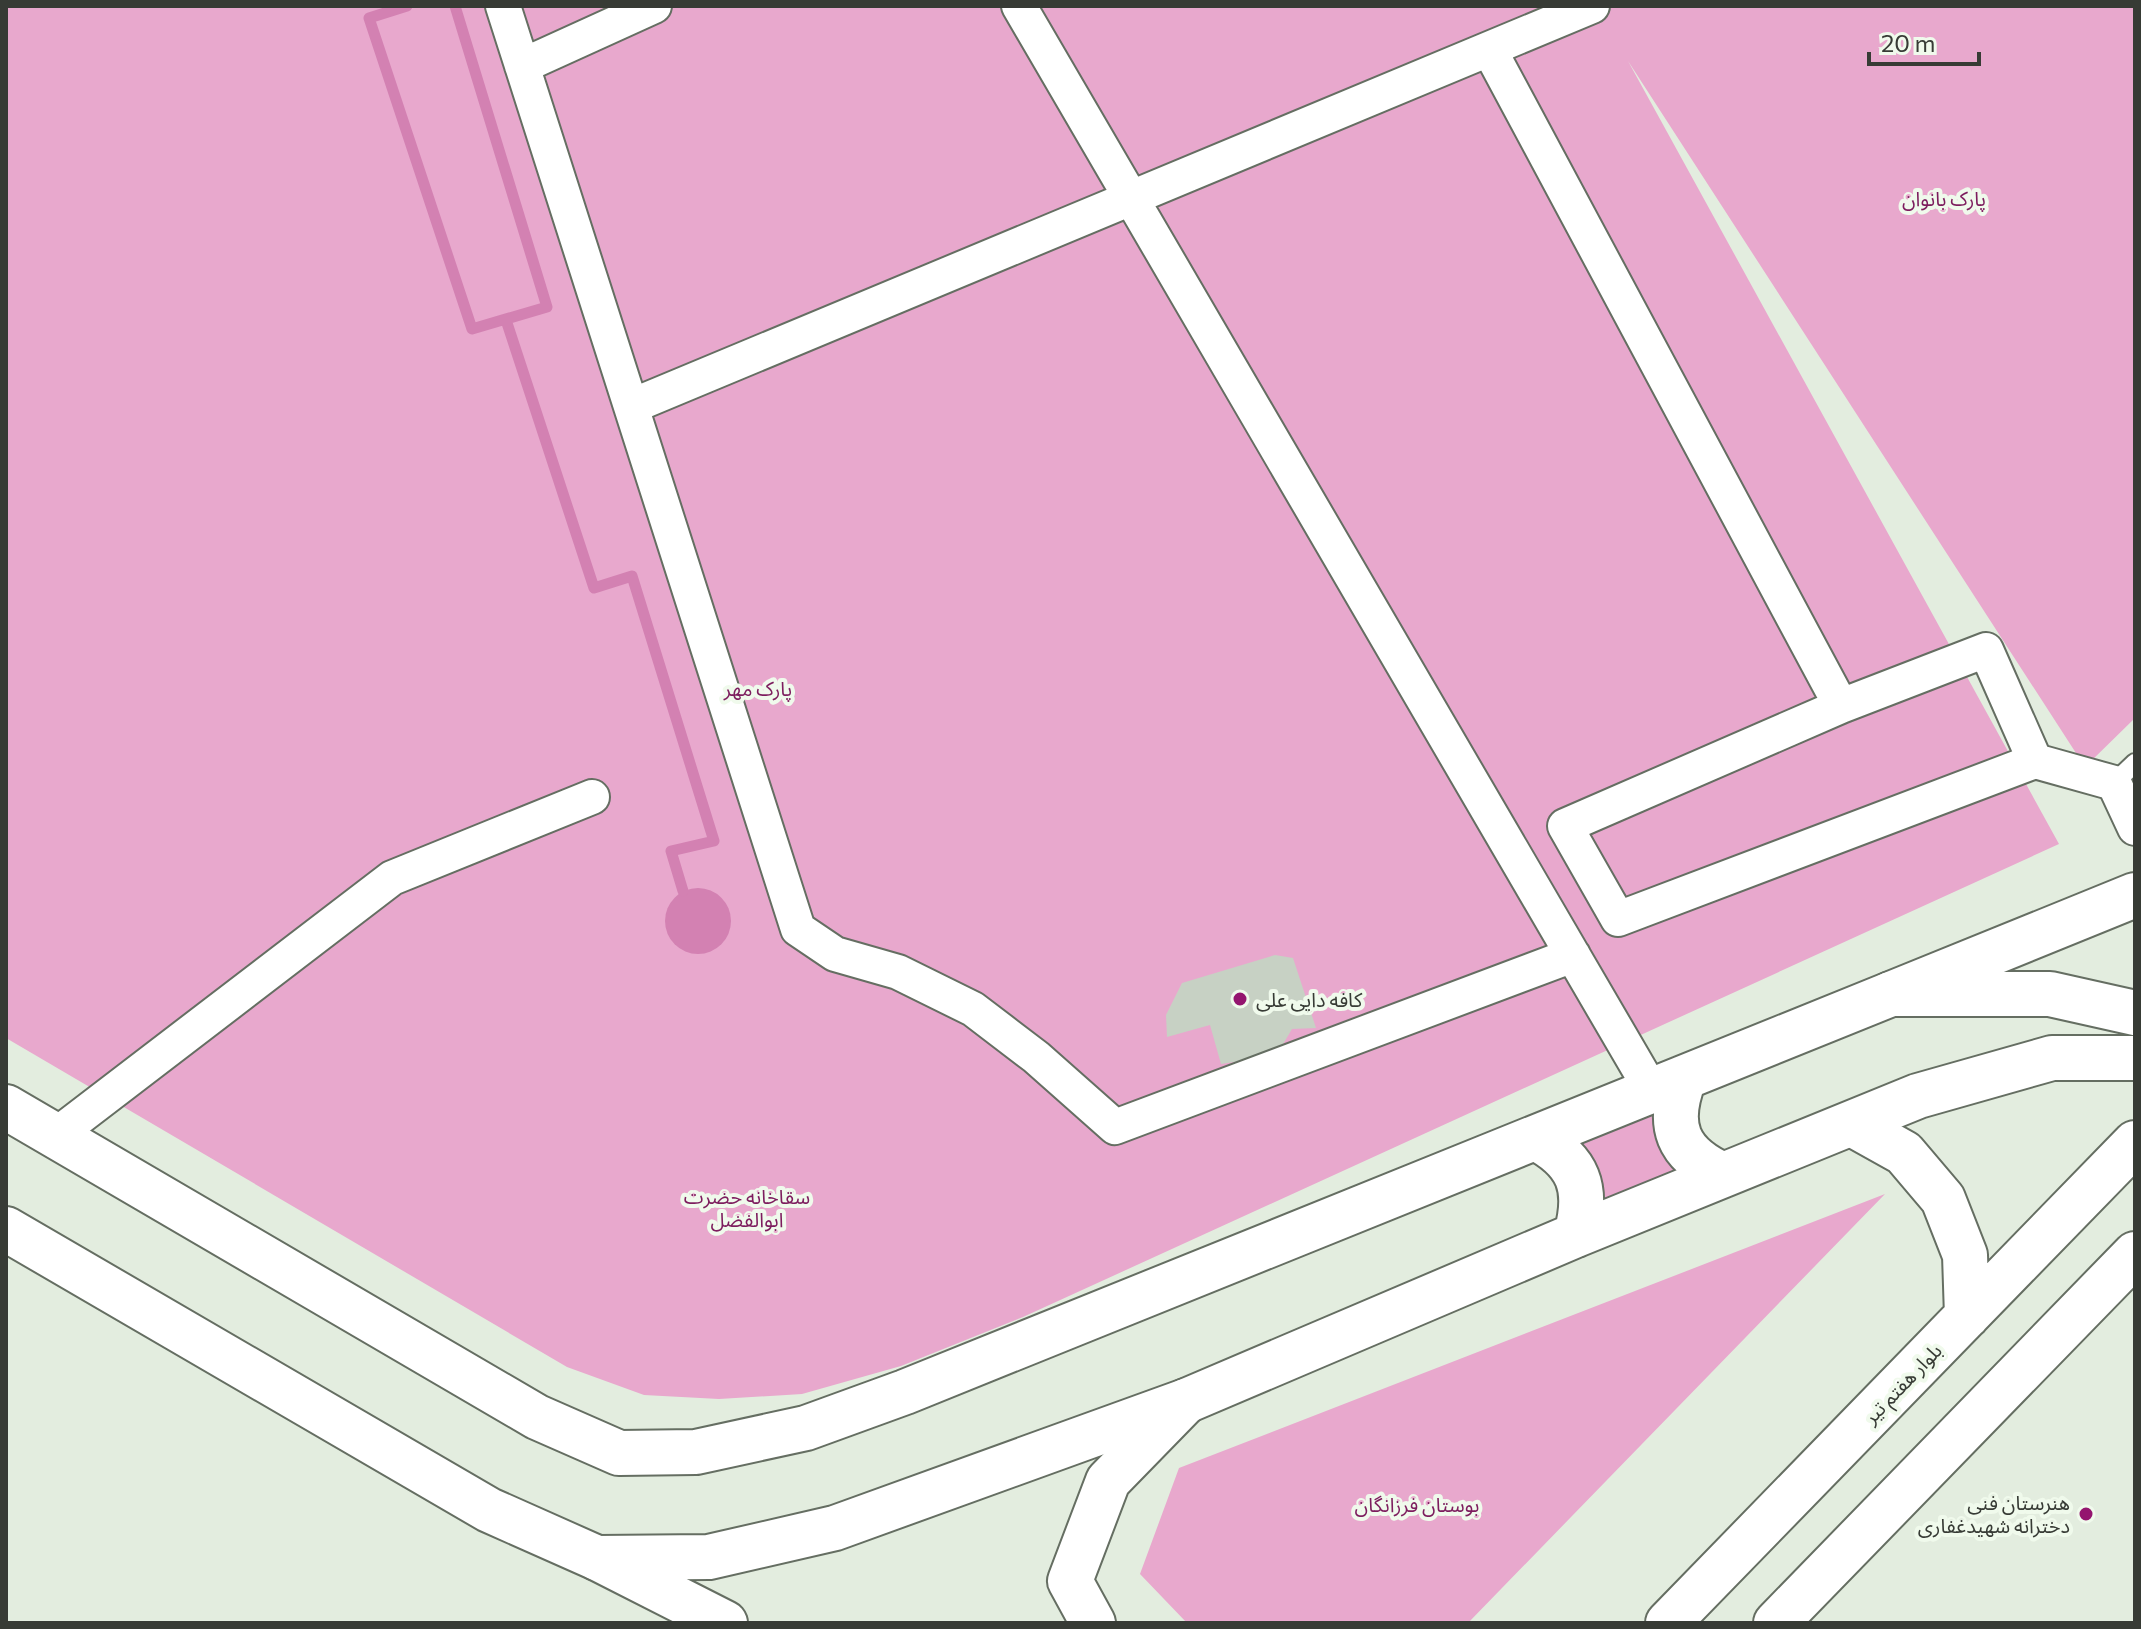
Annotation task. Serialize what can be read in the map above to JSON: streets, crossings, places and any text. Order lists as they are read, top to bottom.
{
  "streets": {
    "main road": ["بلوار هفتم تیر"]
  },
  "parks": [
    "پارک بانوان",
    "پارک مهر",
    "سقاخانه حضرت ابوالفضل",
    "بوستان فرزانگان"
  ],
  "places": ["کافه دایی علی", "هنرستان فنی دخترانه شهیدغفاری"],
  "scale_bar": "20 m"
}
